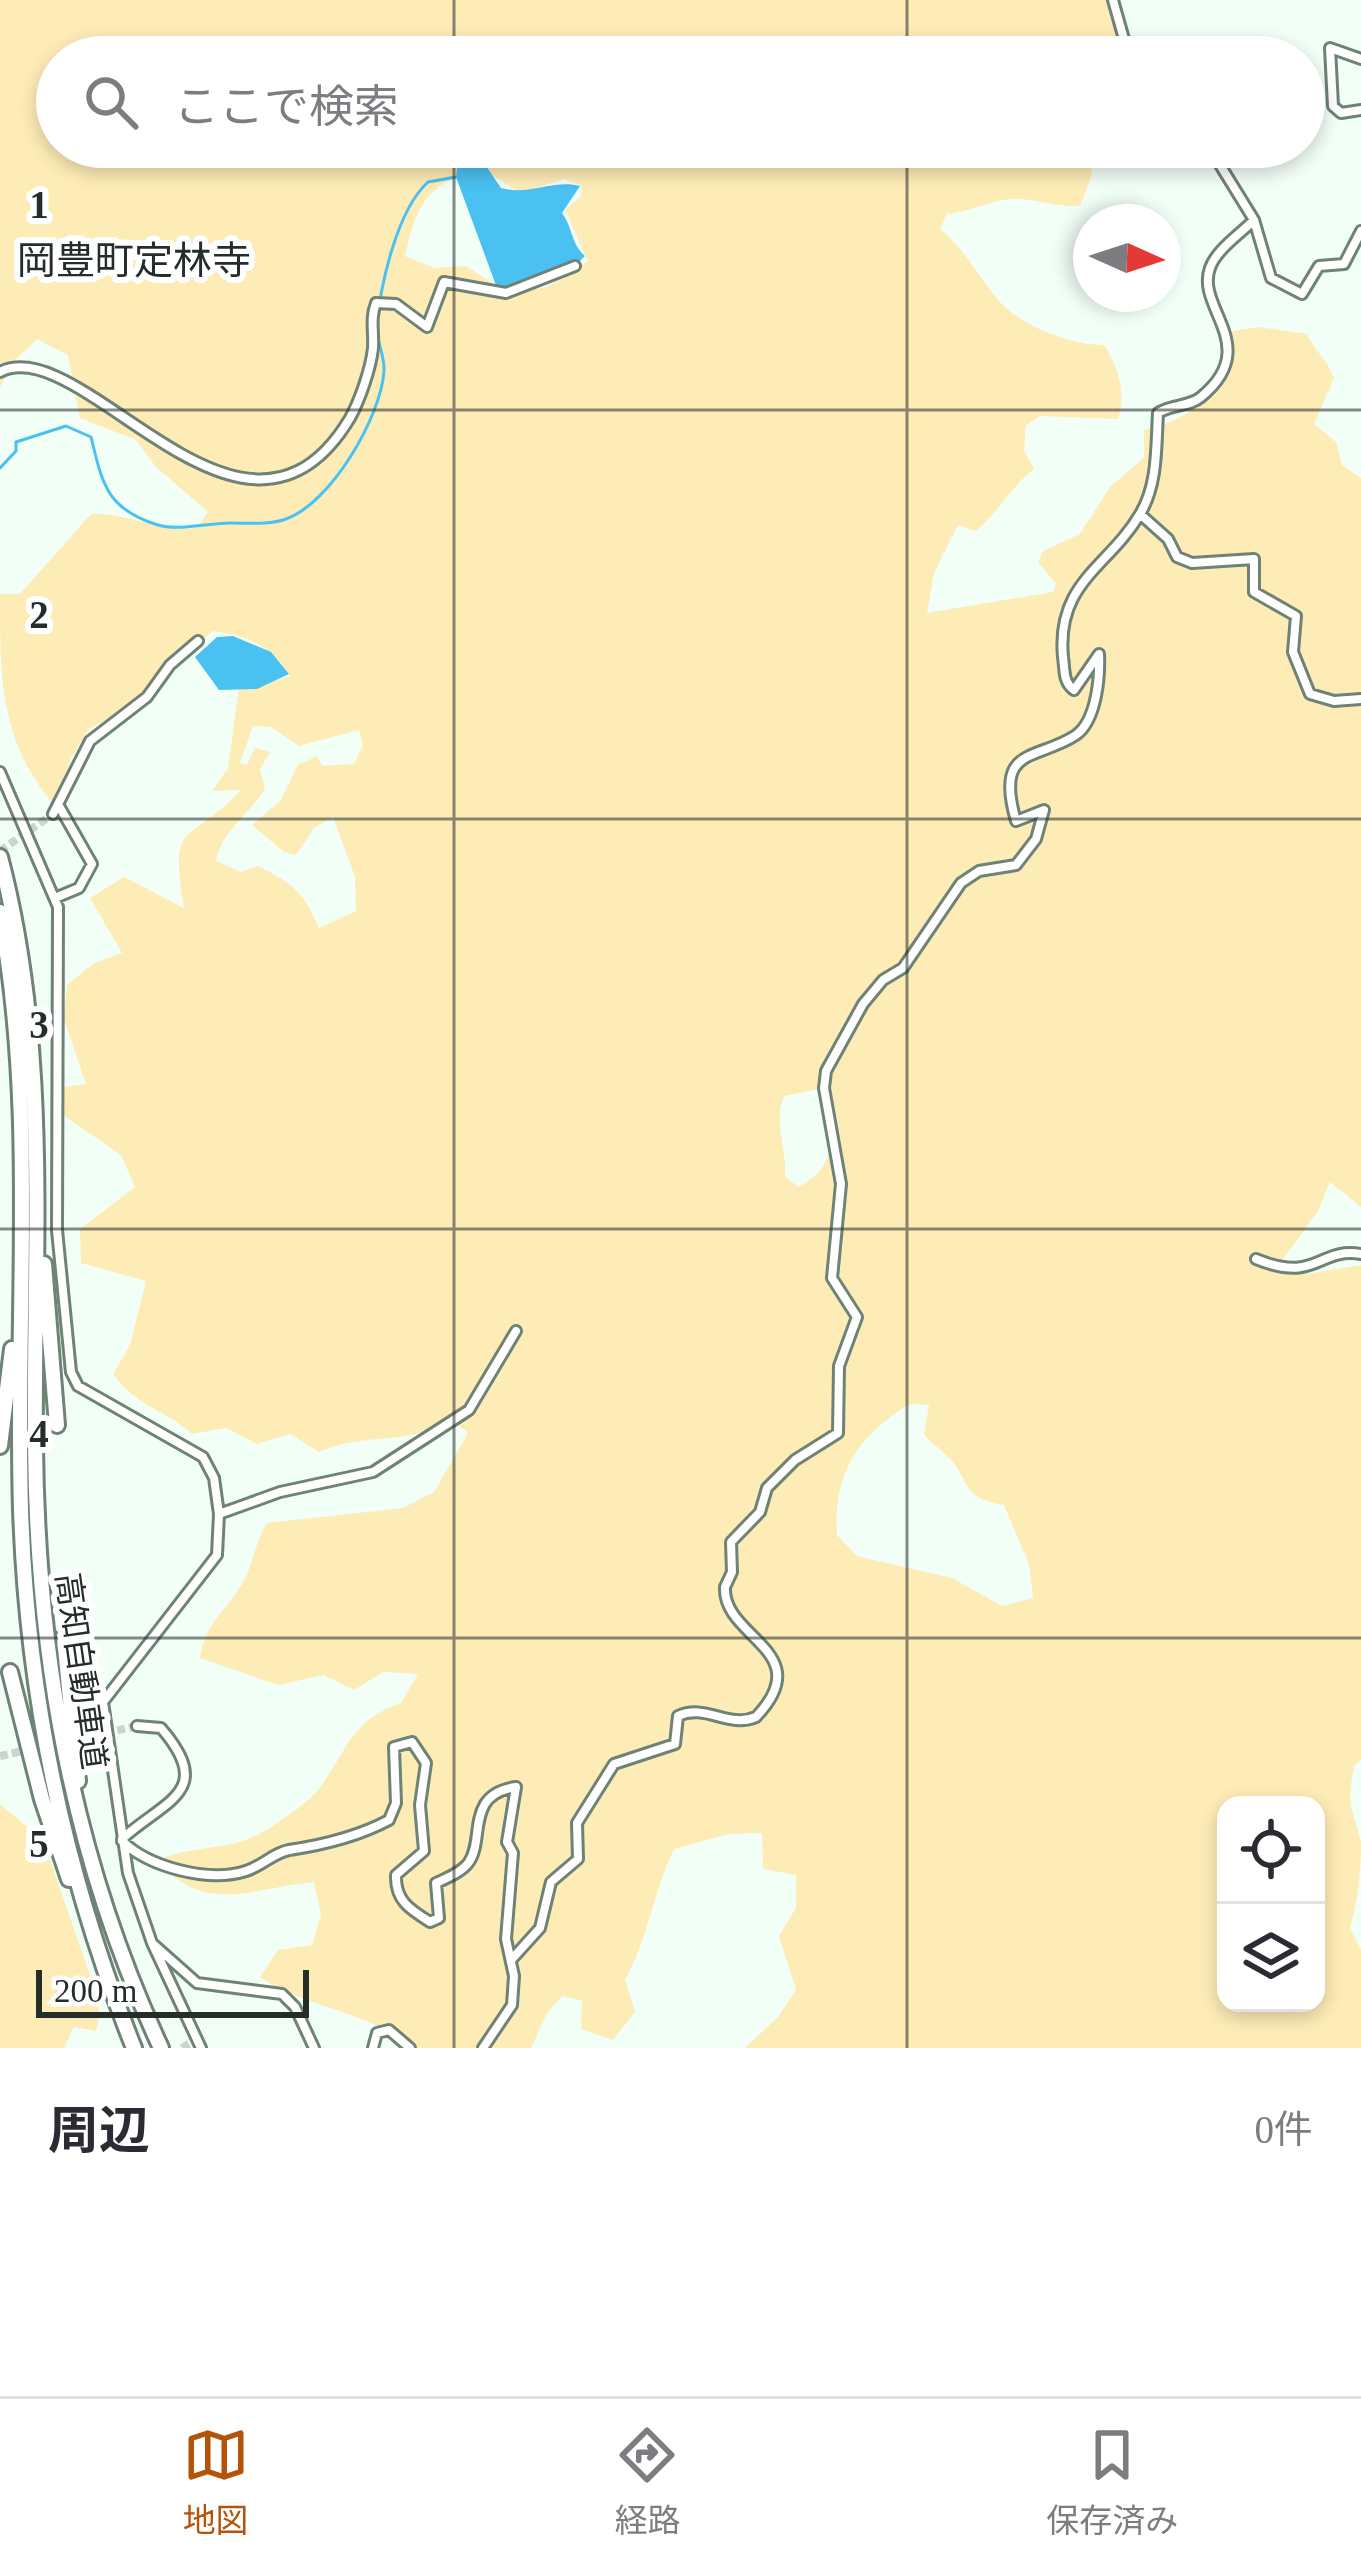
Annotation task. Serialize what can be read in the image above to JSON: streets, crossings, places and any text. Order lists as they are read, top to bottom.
{
  "streets": {
    "highway": ["高知自動車道"]
  },
  "districts": ["岡豊町定林寺"],
  "scale_bar": "200 m",
  "north": "right",
  "page": {
    "search": "ここで検索",
    "scale": "200 m",
    "heading": ["周辺", "0件"],
    "nav": ["地図", "経路", "保存済み"]
  },
  "grid": {
    "rows": [
      "1",
      "2",
      "3",
      "4",
      "5"
    ]
  }
}
